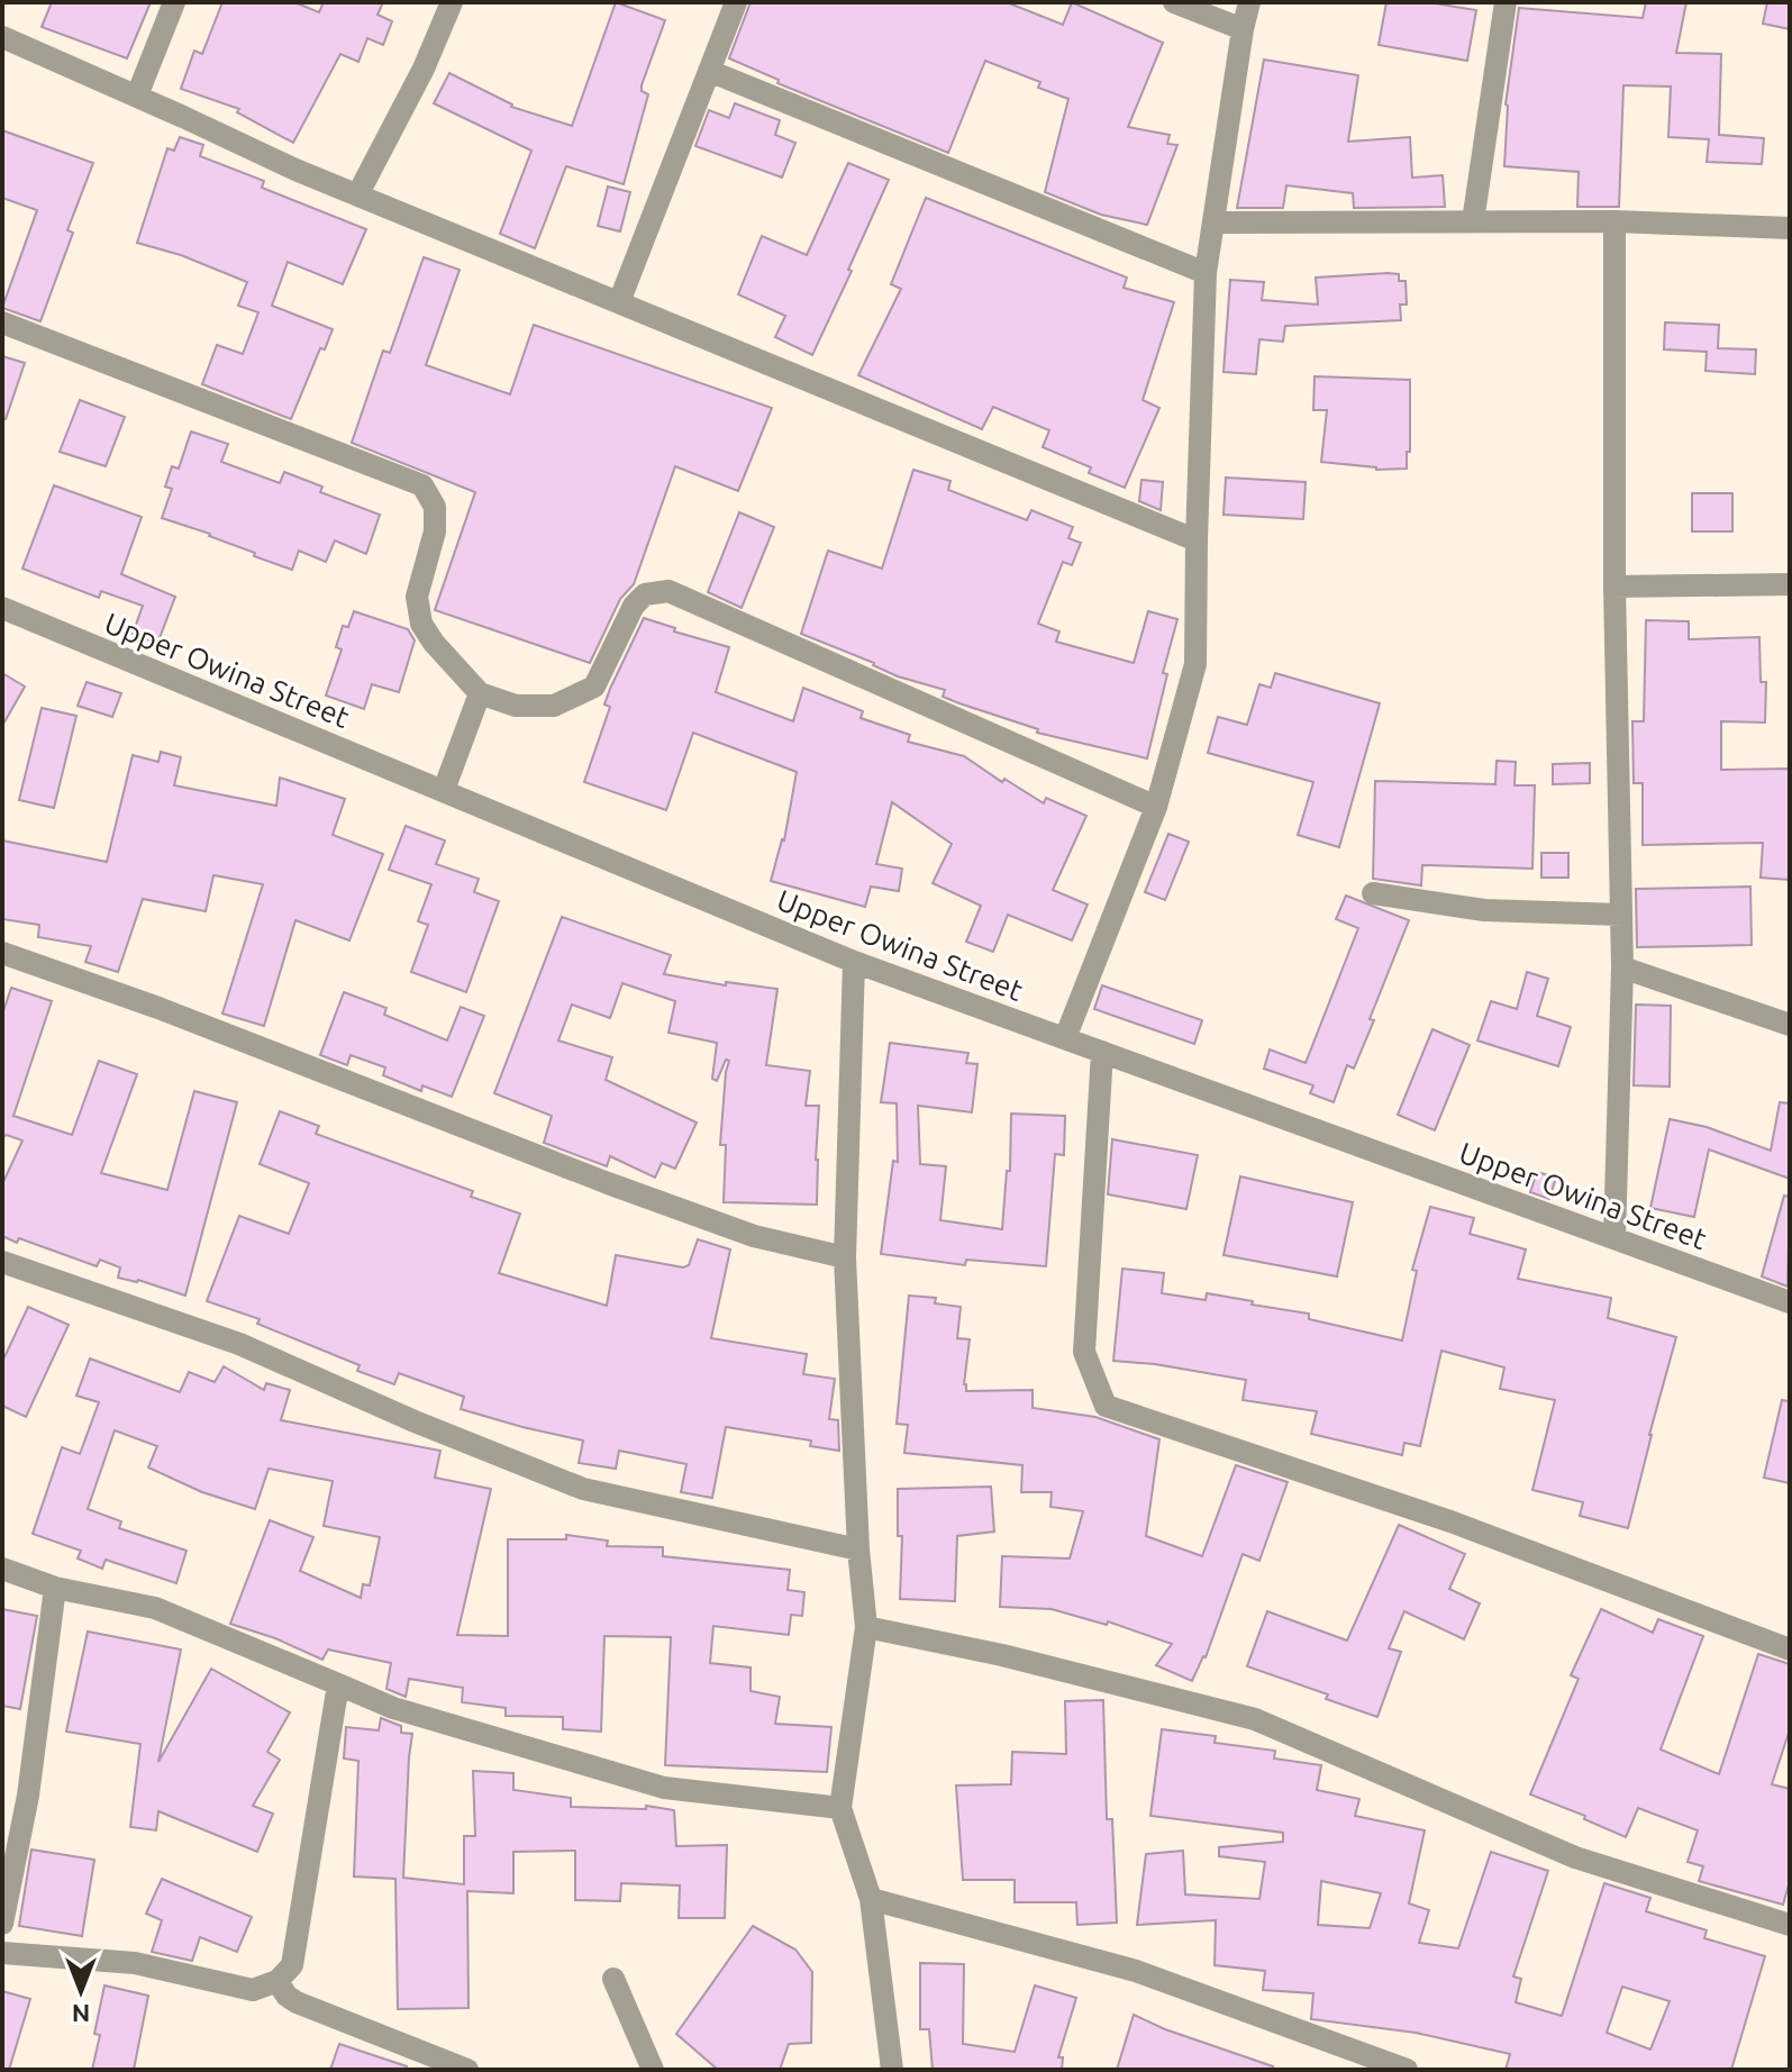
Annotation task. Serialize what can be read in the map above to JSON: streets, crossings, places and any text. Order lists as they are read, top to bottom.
{
  "streets": {
    "street": ["Upper Owina Street"]
  },
  "north": "bottom"
}
